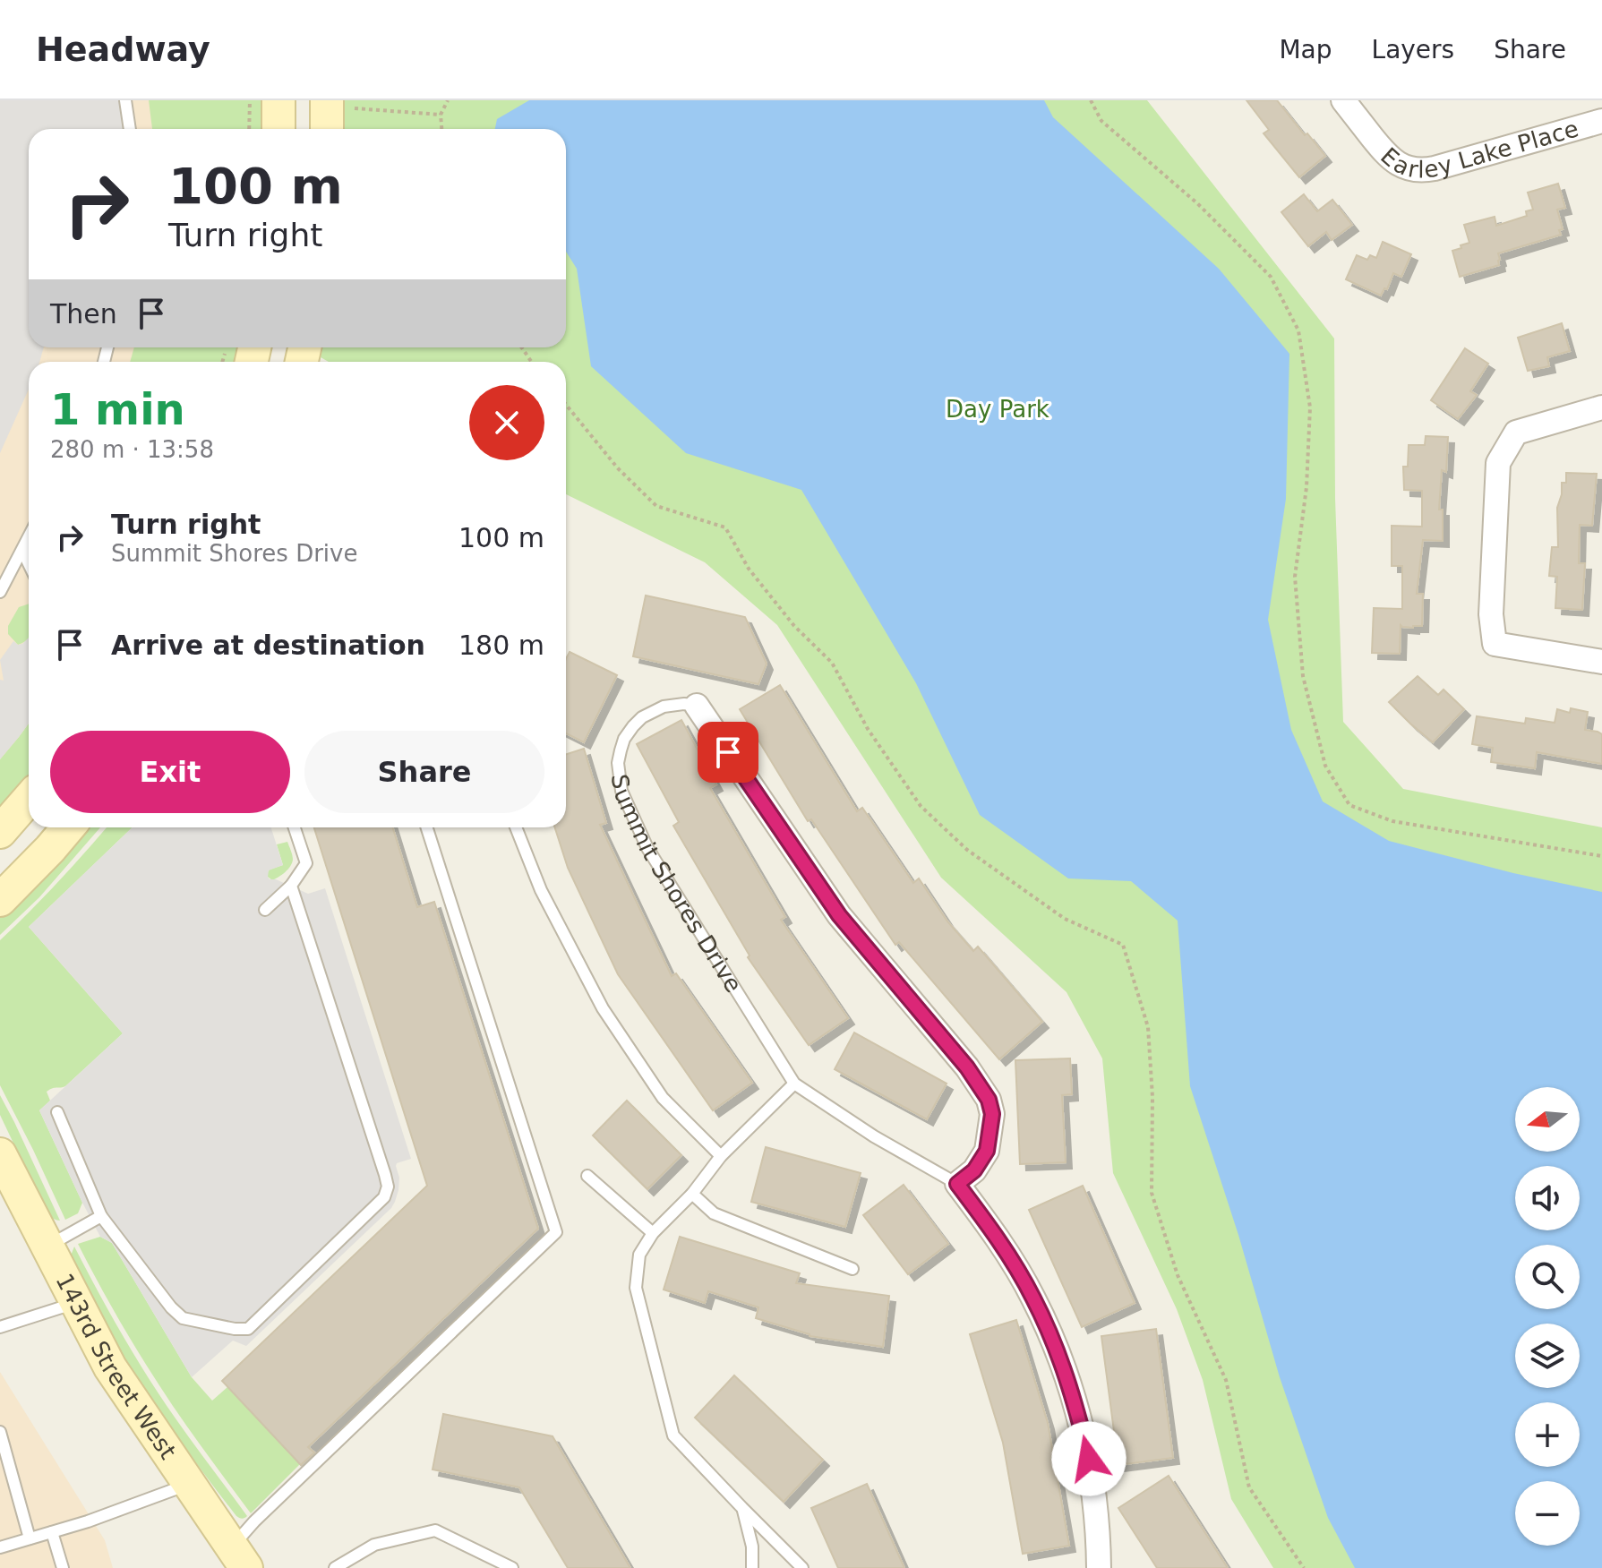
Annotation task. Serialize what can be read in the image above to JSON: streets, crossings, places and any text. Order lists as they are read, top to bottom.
{
  "streets": {
    "street": ["Earley Lake Place", "Summit Shores Drive", "143rd Street West"]
  },
  "parks": ["Day Park"],
  "north": "left",
  "page": {
    "header": "Headway",
    "nav": ["Map", "Layers", "Share"],
    "turn": ["100 m", "Turn right"],
    "then": "Then",
    "heading": ["1 min", "280 m · 13:58"],
    "list": [
      {
        "name": "Turn right",
        "note": "Summit Shores Drive",
        "value": "100 m"
      },
      {
        "name": "Arrive at destination",
        "value": "180 m"
      }
    ],
    "buttons": ["Exit", "Share"],
    "map_buttons": ["+", "−"]
  }
}
